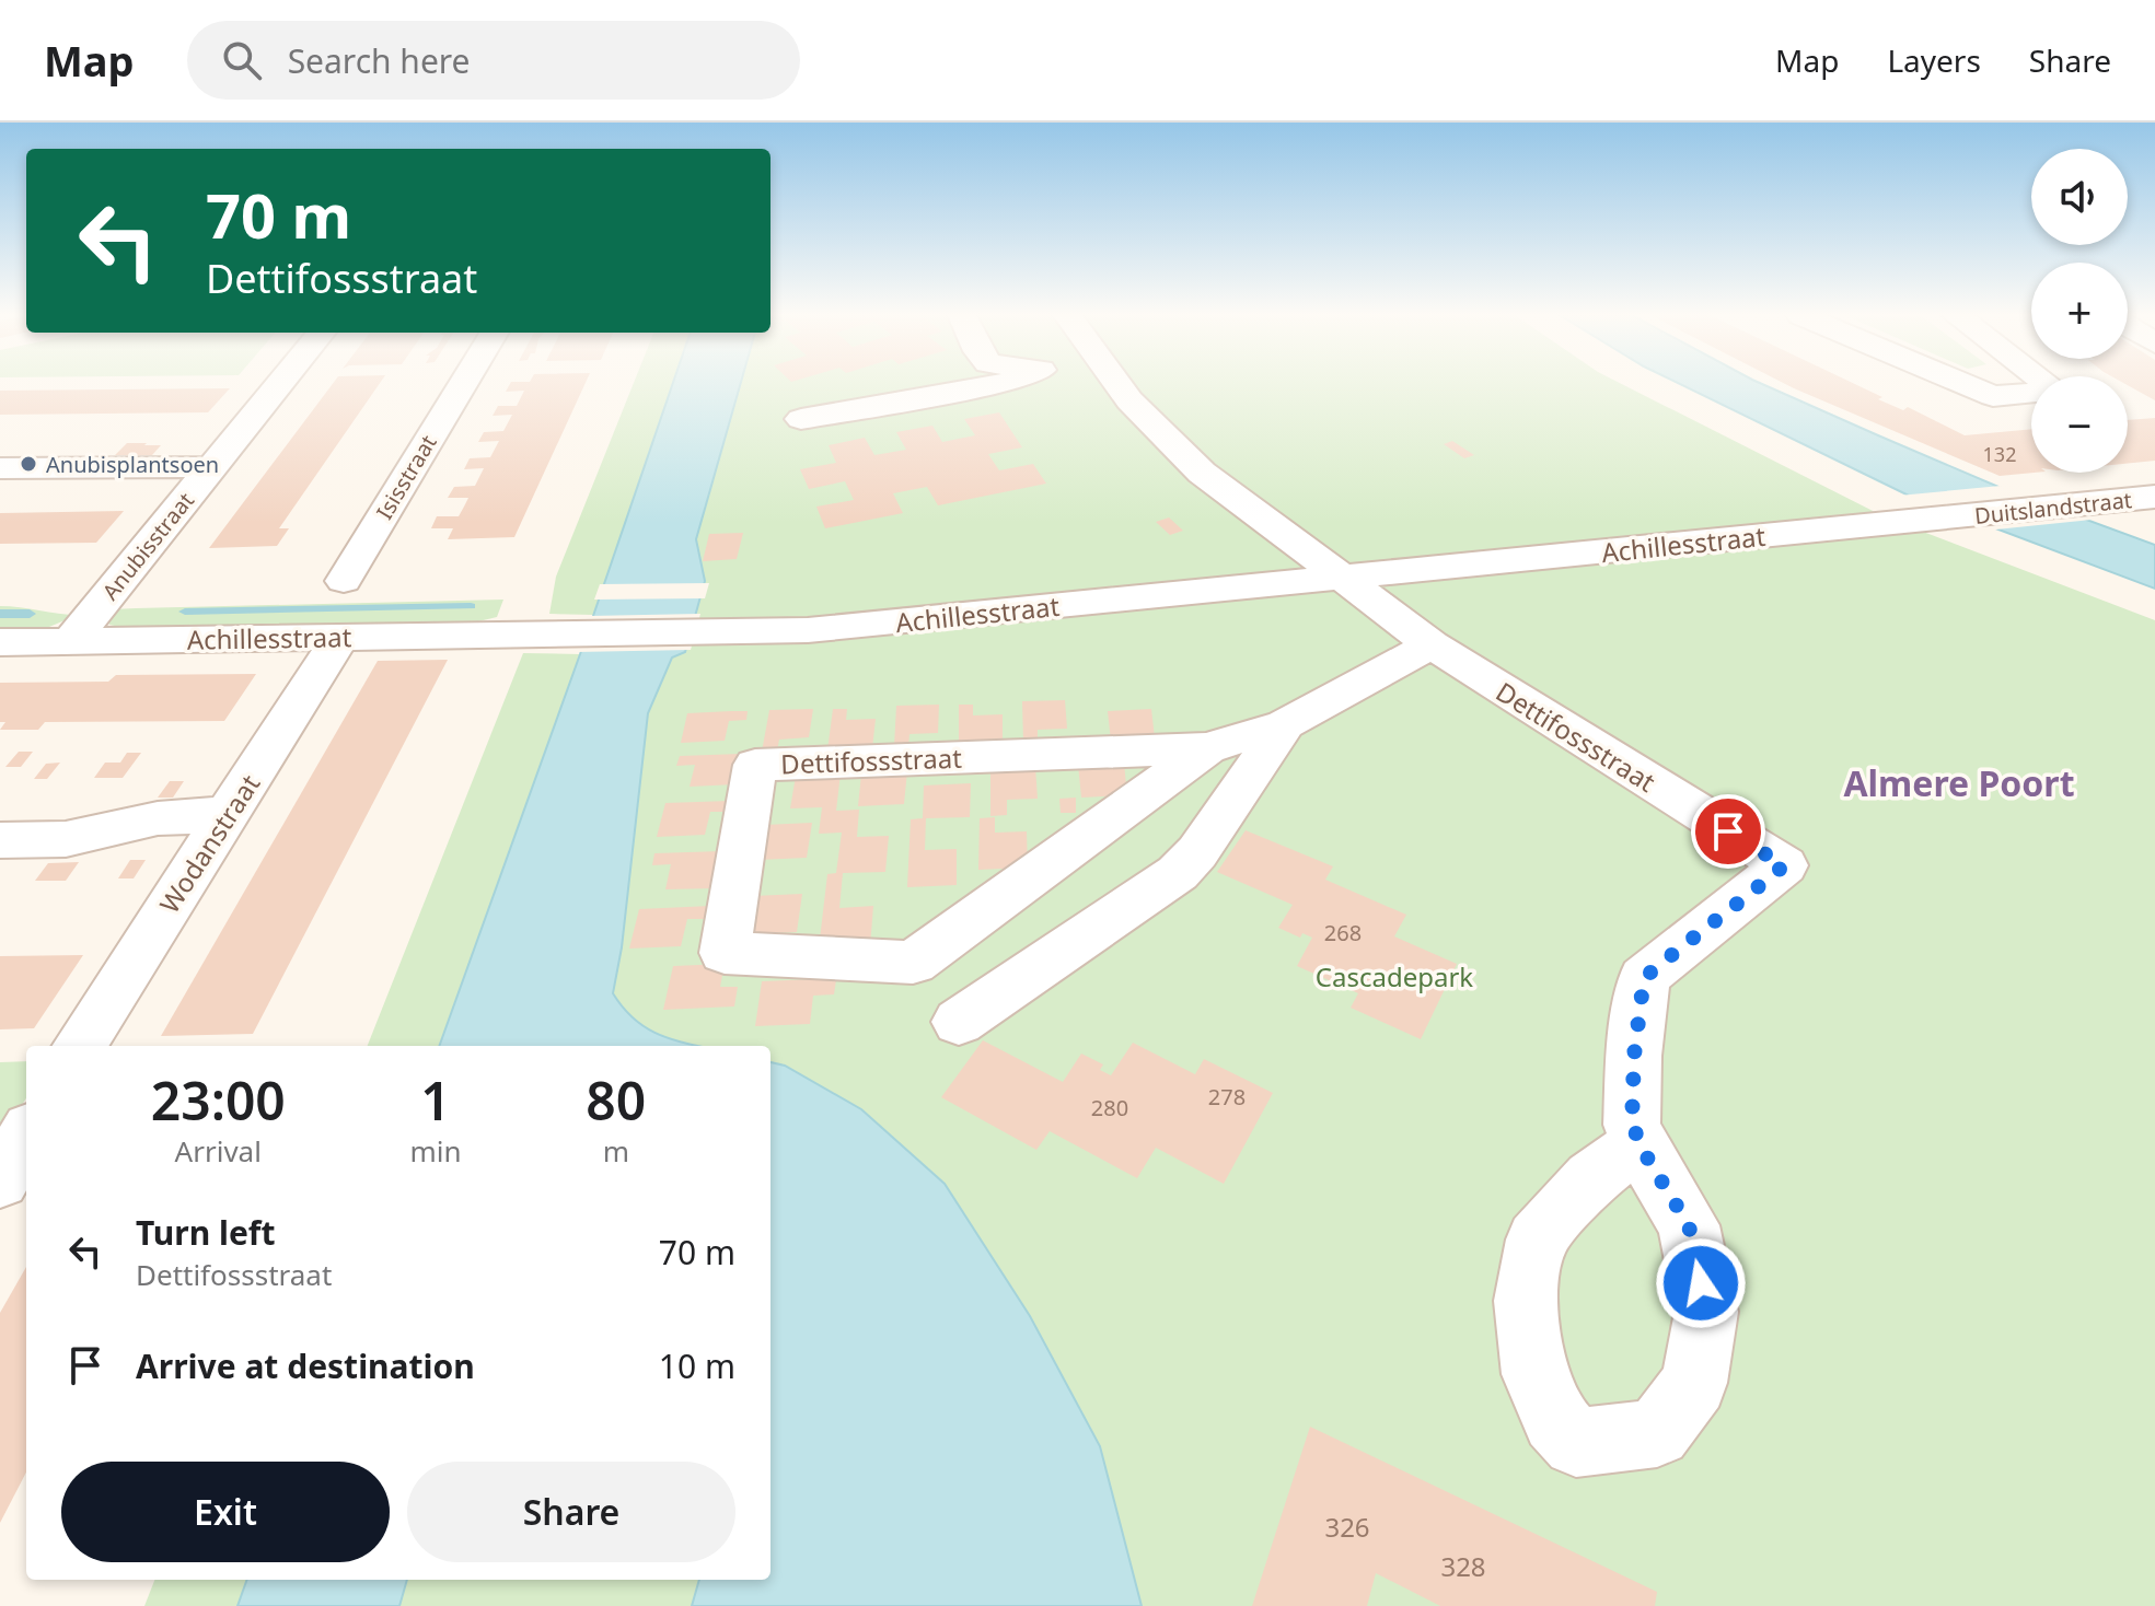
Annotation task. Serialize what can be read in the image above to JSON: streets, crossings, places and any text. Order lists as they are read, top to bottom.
{
  "streets": {
    "street": [
      "Isisstraat",
      "Duitslandstraat",
      "Achillesstraat",
      "Anubisstraat",
      "Dettifossstraat",
      "Wodanstraat"
    ]
  },
  "crossings": [
    ["Duitslandstraat", "Achillesstraat"],
    ["Achillesstraat", "Anubisstraat"],
    ["Achillesstraat", "Dettifossstraat"],
    ["Achillesstraat", "Wodanstraat"]
  ],
  "districts": ["Almere Poort"],
  "parks": ["Cascadepark"],
  "places": ["Anubisplantsoen"],
  "house_numbers": [
    "132",
    "268",
    "278",
    "280",
    "326",
    "328"
  ],
  "page": {
    "header": "Map",
    "search": "Search here",
    "nav": ["Map", "Layers", "Share"],
    "map_buttons": ["+", "−"],
    "turn": ["70 m", "Dettifossstraat"],
    "eta": [
      "23:00",
      "Arrival",
      "1",
      "min",
      "80",
      "m"
    ],
    "list": [
      {
        "name": "Turn left",
        "note": "Dettifossstraat",
        "value": "70 m"
      },
      {
        "name": "Arrive at destination",
        "value": "10 m"
      }
    ],
    "buttons": ["Exit", "Share"]
  }
}
